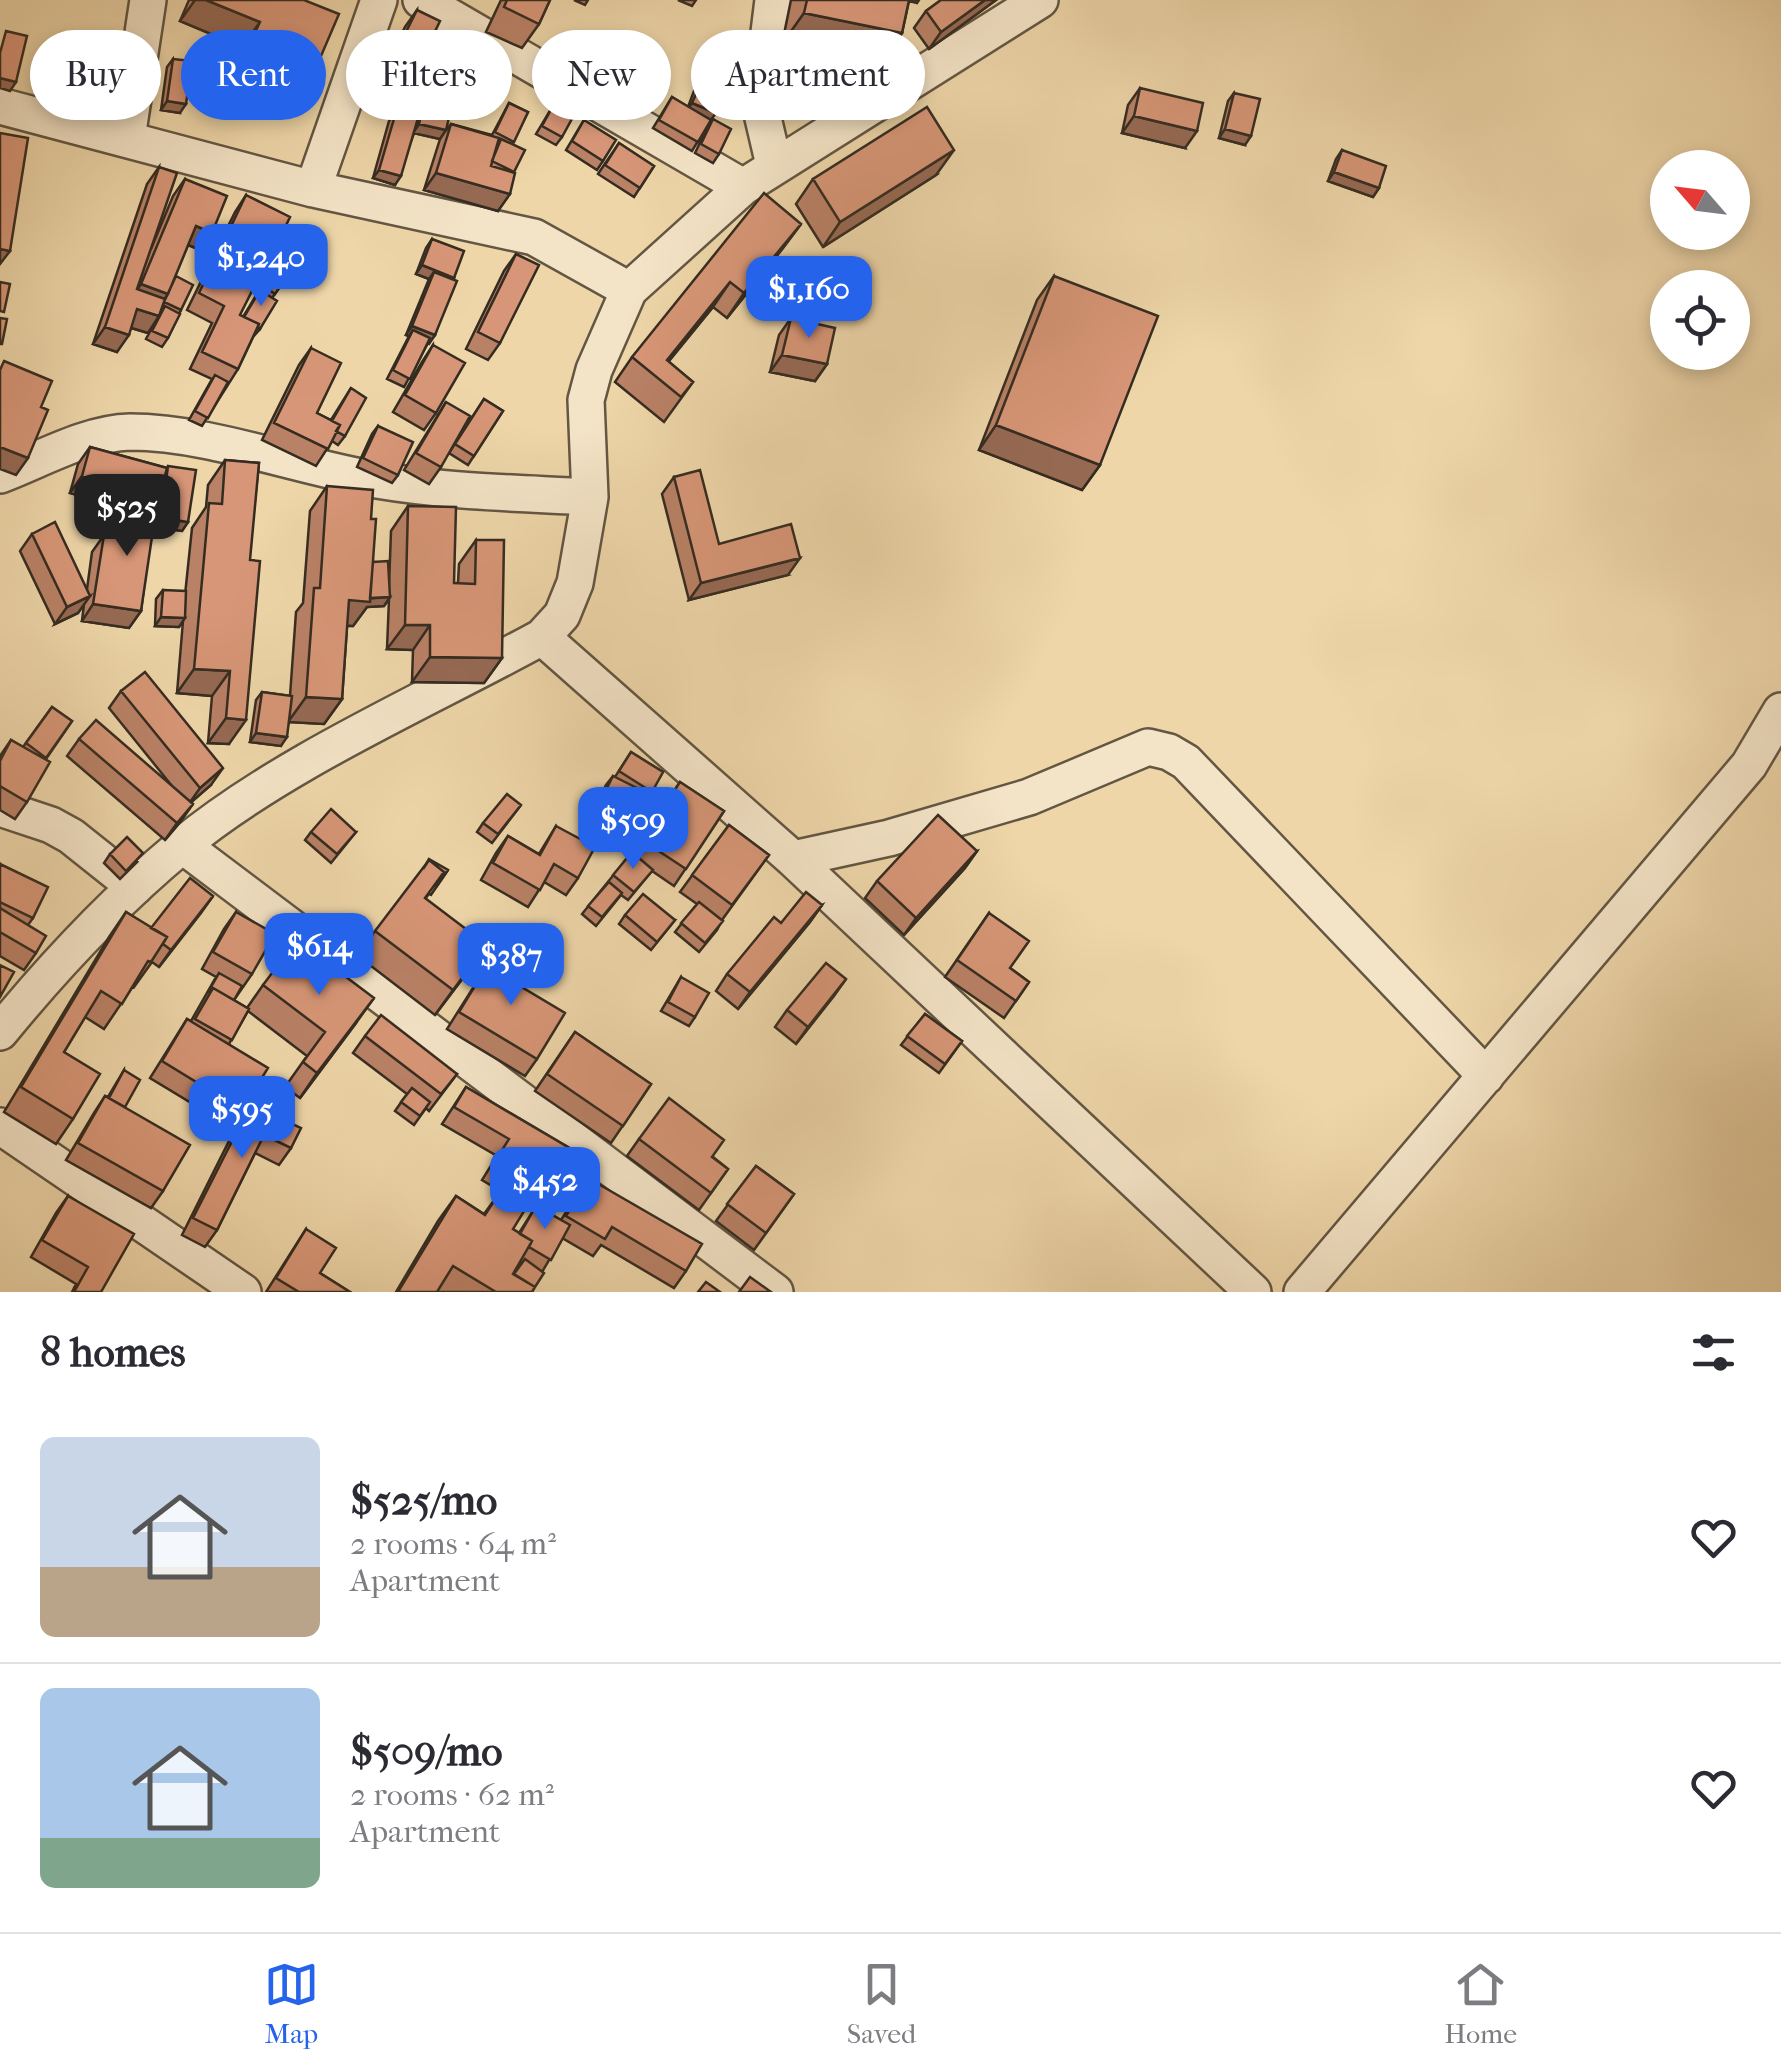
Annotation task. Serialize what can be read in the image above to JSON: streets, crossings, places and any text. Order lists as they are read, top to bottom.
{
  "north": "top left",
  "page": {
    "chip": [
      "Buy",
      "Rent",
      "Filters",
      "New",
      "Apartment"
    ],
    "price": [
      "$1,240",
      "$1,160",
      "$525",
      "$509",
      "$614",
      "$387",
      "$595",
      "$452"
    ],
    "heading": "8 homes",
    "list": [
      {
        "name": "$525/mo",
        "note": "2 rooms · 64 m² · Apartment"
      },
      {
        "name": "$509/mo",
        "note": "2 rooms · 62 m² · Apartment"
      }
    ],
    "tabs": ["Map", "Saved", "Home"]
  }
}
